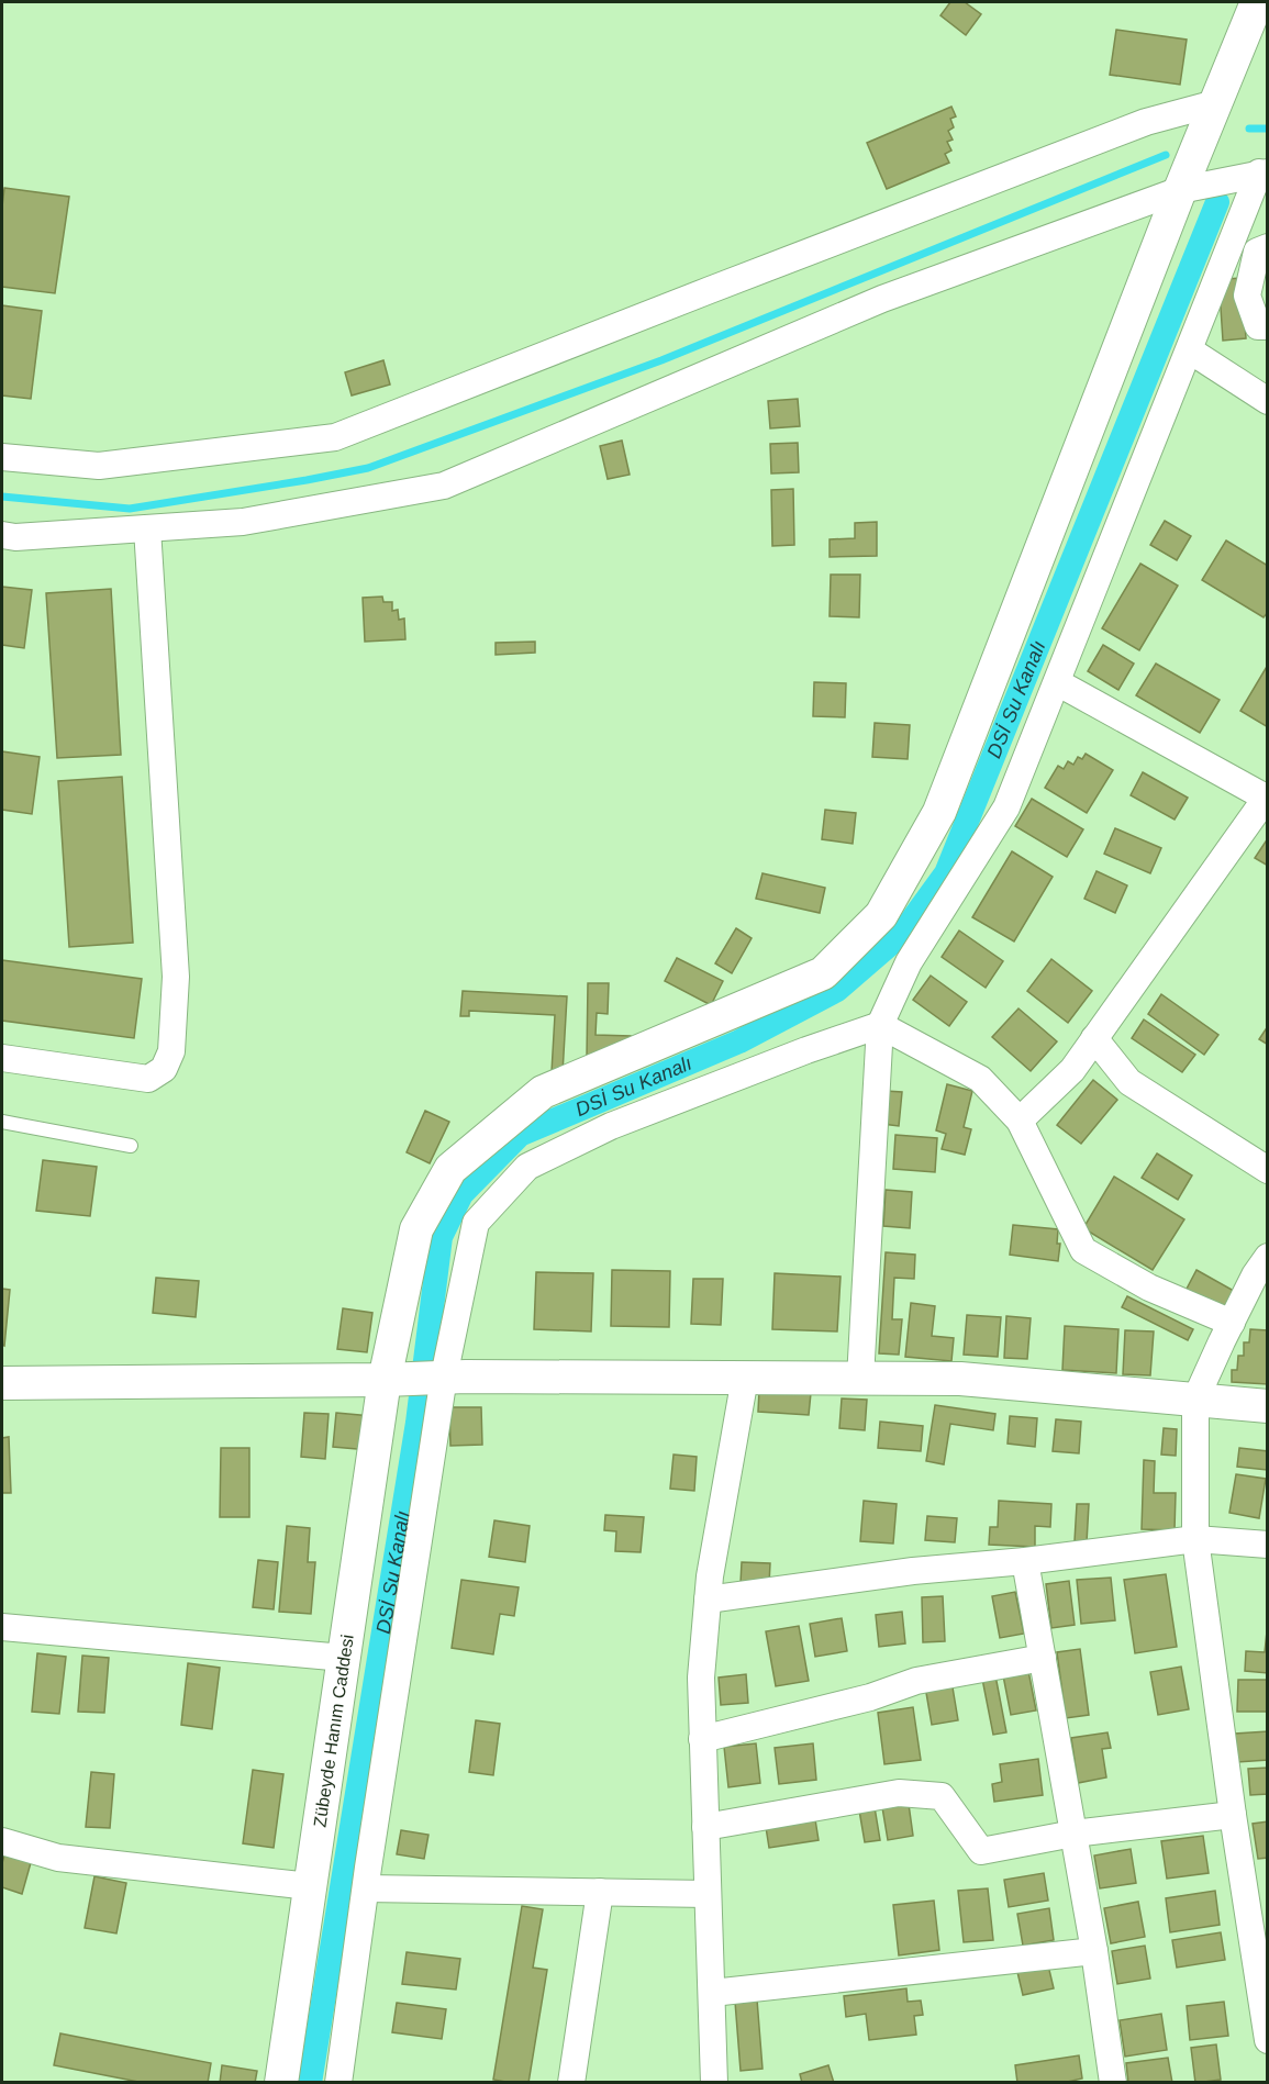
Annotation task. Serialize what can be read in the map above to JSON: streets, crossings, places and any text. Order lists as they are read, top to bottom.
{
  "streets": {
    "street": ["Zübeyde Hanım Caddesi"]
  },
  "water": ["DSİ Su Kanalı"]
}
